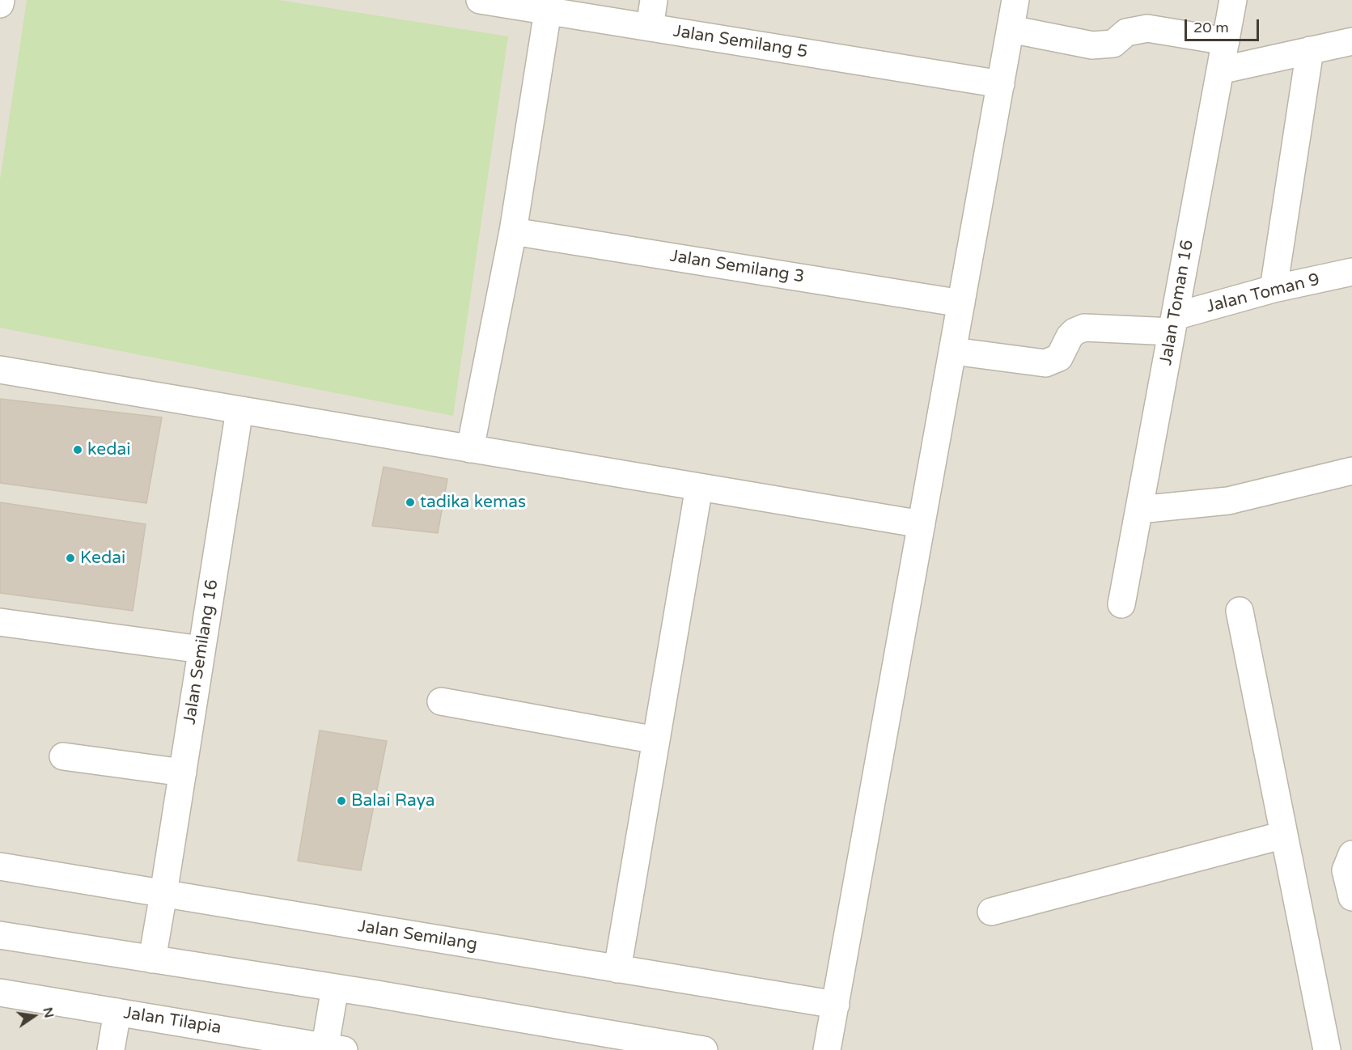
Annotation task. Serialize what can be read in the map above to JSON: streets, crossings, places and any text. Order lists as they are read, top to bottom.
{
  "streets": {
    "street": [
      "Jalan Semilang 5",
      "Jalan Semilang 3",
      "Jalan Toman 9",
      "Jalan Toman 16",
      "Jalan Semilang 16",
      "Jalan Semilang",
      "Jalan Tilapia"
    ]
  },
  "crossings": [
    ["Jalan Toman 9", "Jalan Toman 16"],
    ["Jalan Semilang 16", "Jalan Semilang"]
  ],
  "places": [
    "kedai",
    "tadika kemas",
    "Kedai",
    "Balai Raya"
  ],
  "scale_bar": "20 m",
  "north": "right"
}
